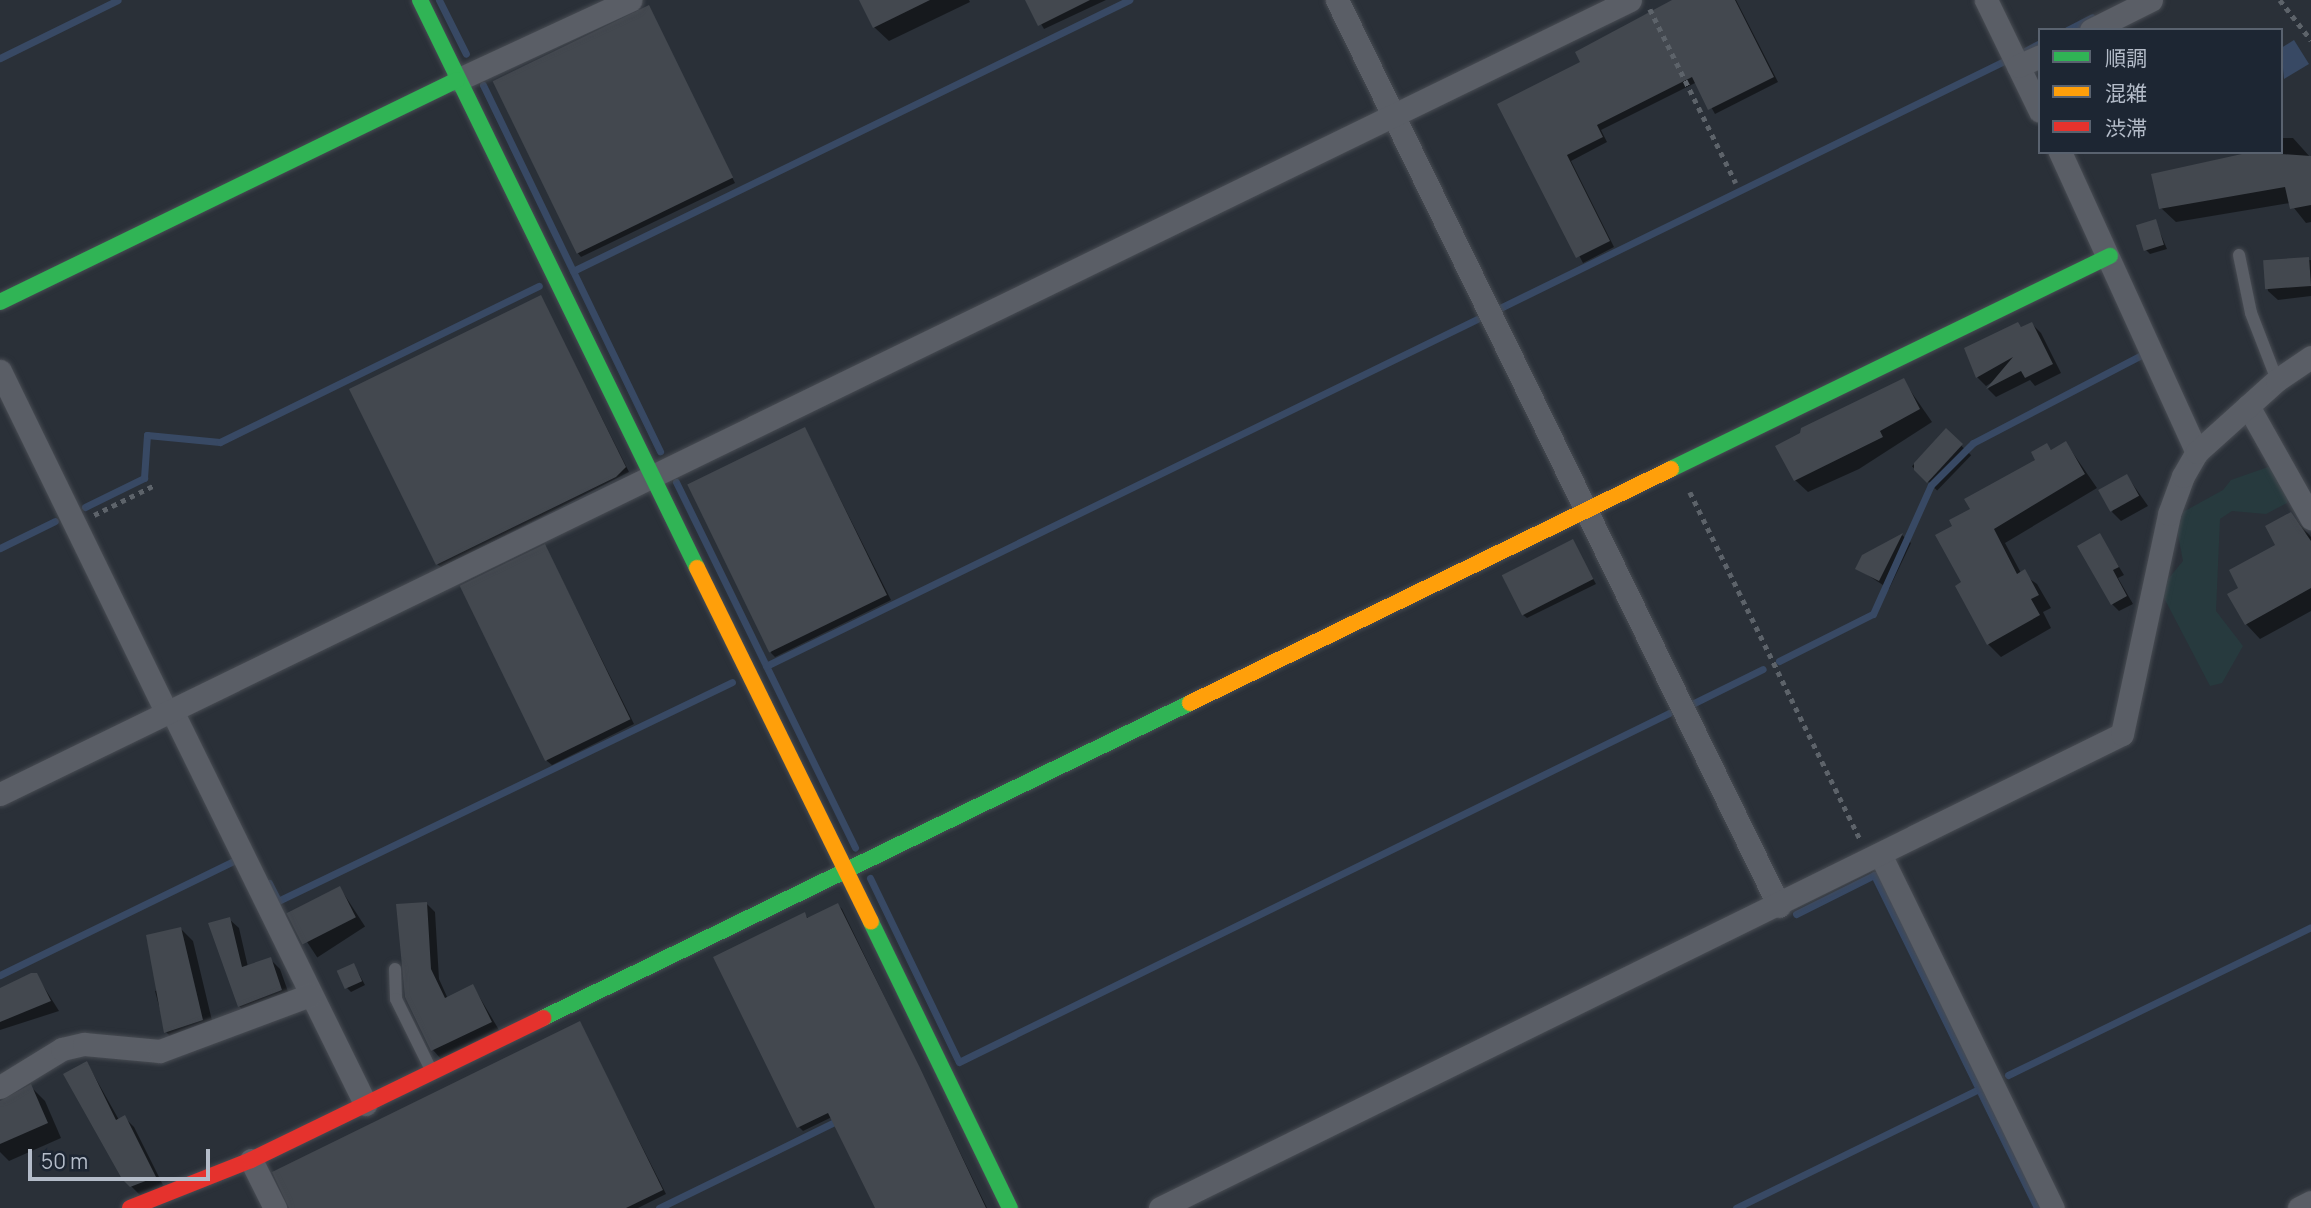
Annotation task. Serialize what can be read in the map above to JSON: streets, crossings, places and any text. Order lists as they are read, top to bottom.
{
  "legend": ["順調", "混雑", "渋滞"],
  "scale_bar": "50 m"
}
